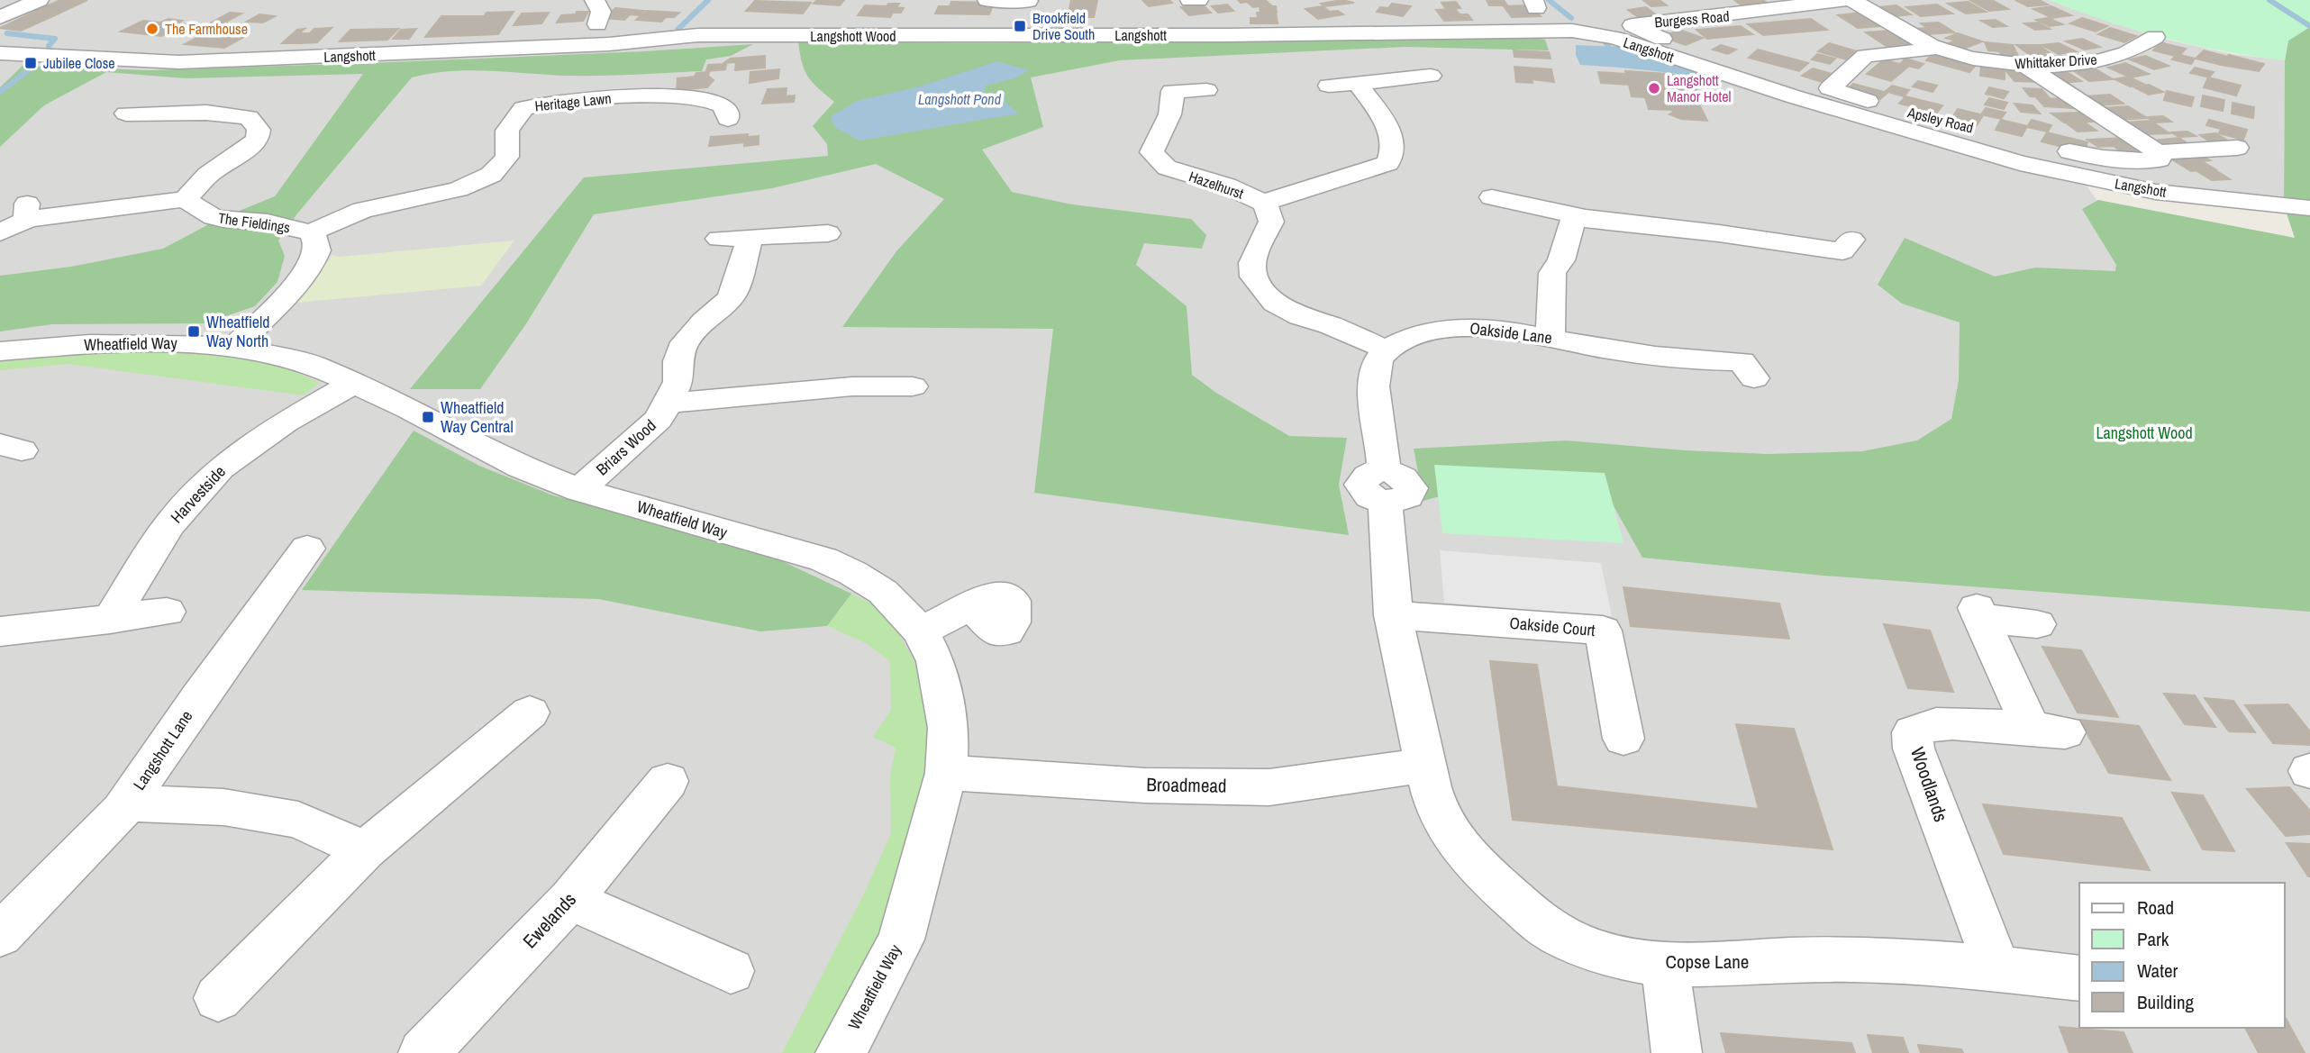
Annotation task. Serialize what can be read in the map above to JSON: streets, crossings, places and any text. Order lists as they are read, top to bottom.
{
  "streets": {
    "street": [
      "Burgess Road",
      "Langshott",
      "Langshott Wood",
      "Whittaker Drive",
      "Heritage Lawn",
      "Apsley Road",
      "Hazelhurst",
      "The Fieldings",
      "Oakside Lane",
      "Wheatfield Way",
      "Briars Wood",
      "Harvestside",
      "Oakside Court",
      "Langshott Lane",
      "Woodlands",
      "Broadmead",
      "Ewelands",
      "Copse Lane"
    ]
  },
  "crossings": [
    ["Burgess Road", "Apsley Road"],
    ["Langshott", "Langshott Wood"],
    ["Heritage Lawn", "The Fieldings"],
    ["Hazelhurst", "Oakside Lane"],
    ["The Fieldings", "Wheatfield Way"],
    ["Wheatfield Way", "Briars Wood"],
    ["Wheatfield Way", "Harvestside"],
    ["Wheatfield Way", "Broadmead"],
    ["Woodlands", "Copse Lane"],
    ["Broadmead", "Copse Lane"]
  ],
  "water": ["Langshott Pond"],
  "parks": ["Langshott Wood"],
  "places": {
    "transit": [
      "Brookfield Drive South",
      "Jubilee Close",
      "Wheatfield Way North",
      "Wheatfield Way Central"
    ],
    "other": ["The Farmhouse", "Langshott Manor Hotel"]
  },
  "legend": [
    "Road",
    "Park",
    "Water",
    "Building"
  ]
}
